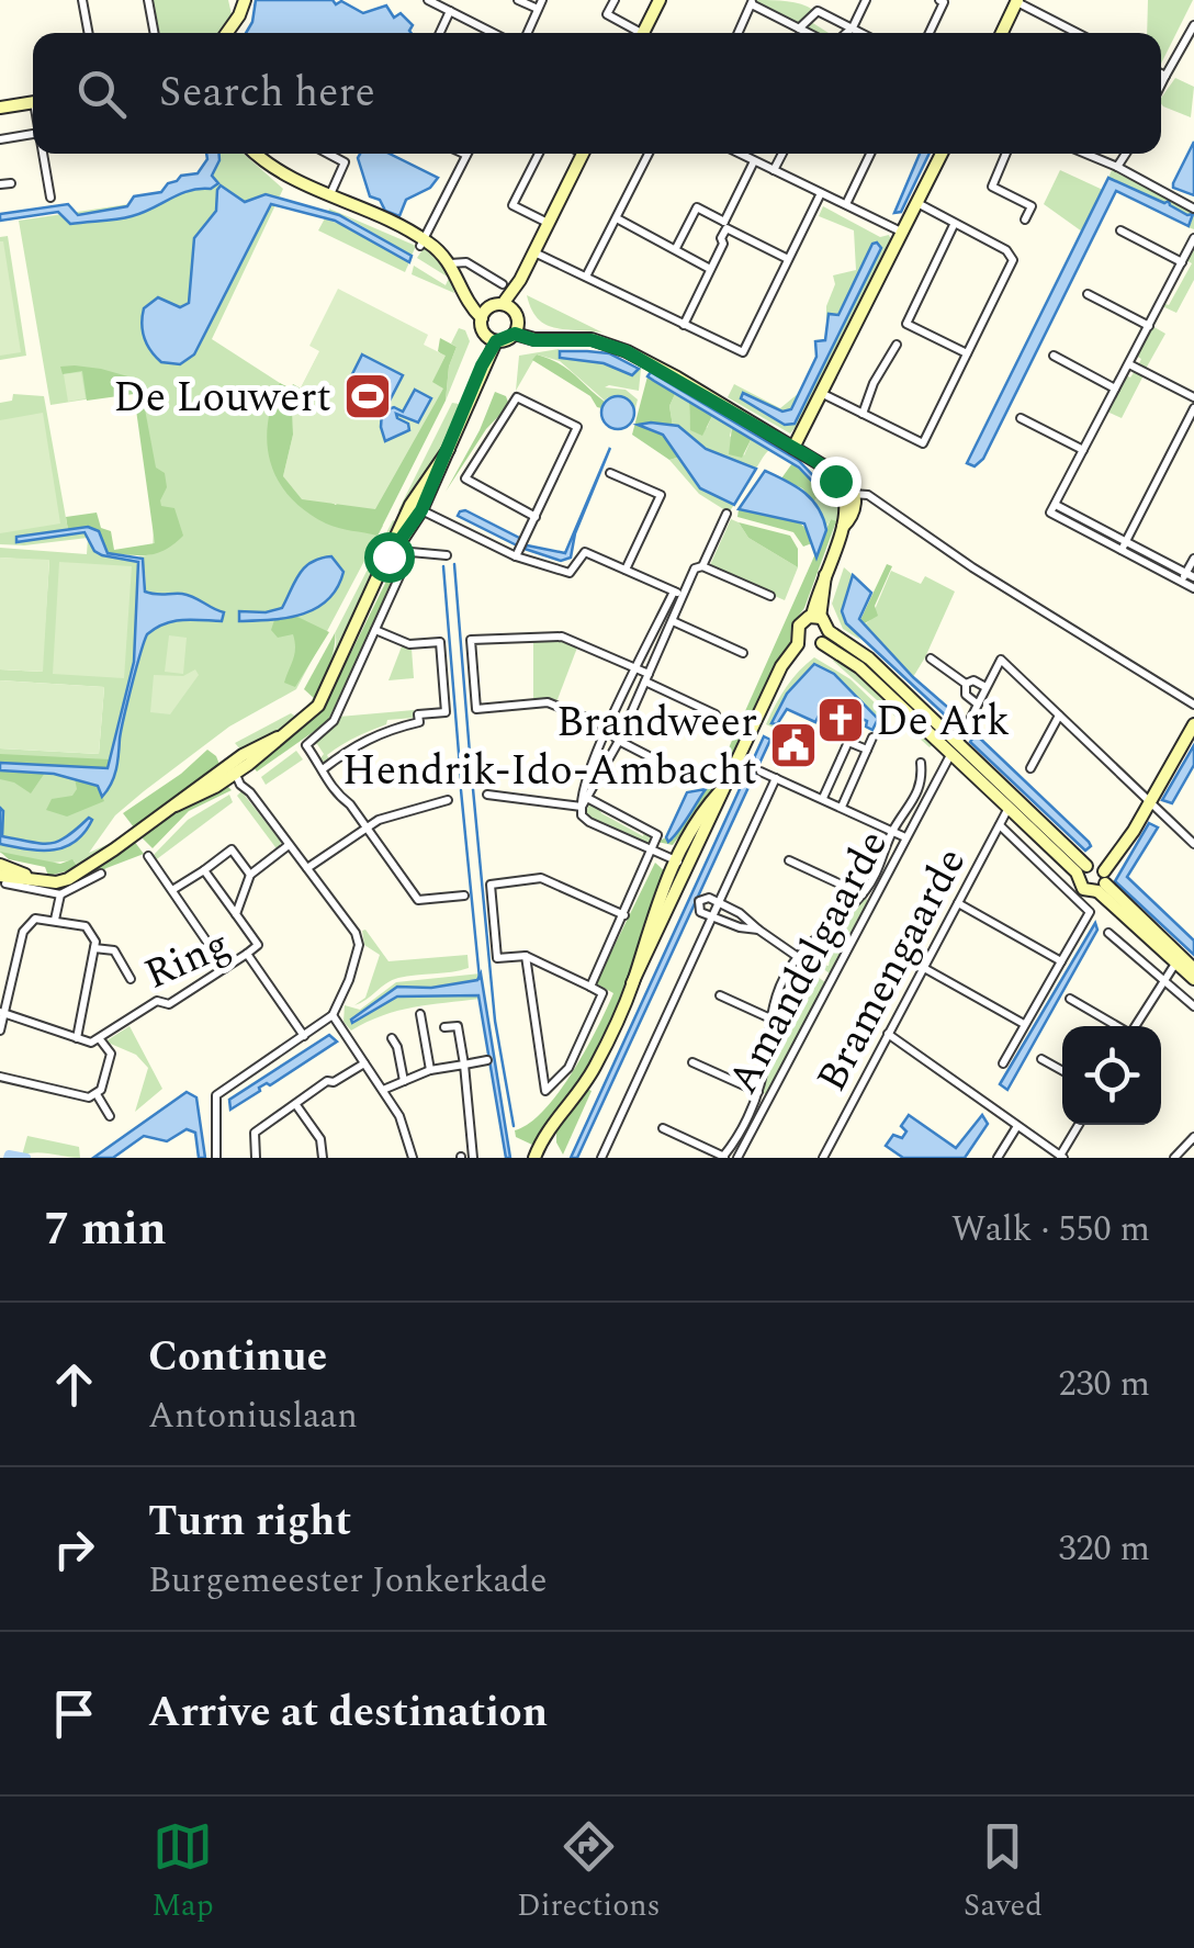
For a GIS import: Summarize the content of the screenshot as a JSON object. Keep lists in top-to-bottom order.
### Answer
{
  "streets": {
    "street": ["Ring", "Amandelgaarde", "Bramengaarde"]
  },
  "places": {
    "sports": ["De Louwert"],
    "church": ["De Ark"],
    "public building": ["Brandweer Hendrik-Ido-Ambacht"]
  },
  "page": {
    "search": "Search here",
    "heading": ["7 min", "Walk · 550 m"],
    "list": [
      ["Continue", "Antoniuslaan", "230 m"],
      ["Turn right", "Burgemeester Jonkerkade", "320 m"],
      "Arrive at destination"
    ],
    "nav": ["Map", "Directions", "Saved"]
  }
}
